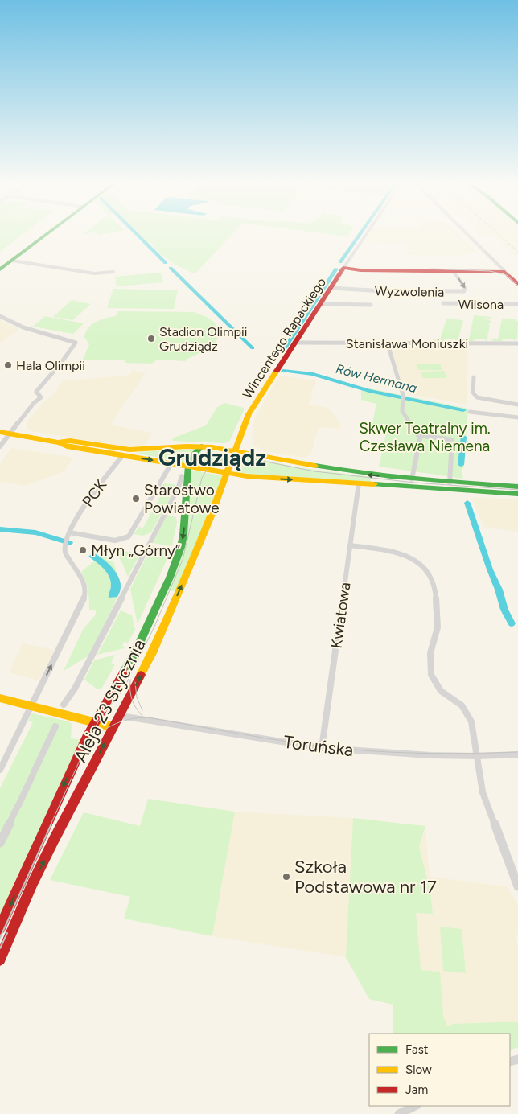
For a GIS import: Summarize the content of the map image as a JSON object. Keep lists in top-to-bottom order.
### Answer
{
  "streets": {
    "street": [
      "Wyzwolenia",
      "Wilsona",
      "Wincentego Rapackiego",
      "Stanisława Moniuszki",
      "PCK",
      "Kwiatowa",
      "Aleja 23 Stycznia",
      "Toruńska"
    ]
  },
  "crossings": [
    ["Wyzwolenia", "Wincentego Rapackiego"],
    ["Wincentego Rapackiego", "Stanisława Moniuszki"],
    ["Wincentego Rapackiego", "Aleja 23 Stycznia"],
    ["Kwiatowa", "Toruńska"],
    ["Aleja 23 Stycznia", "Toruńska"]
  ],
  "districts": ["Grudziądz"],
  "water": ["Rów Hermana"],
  "parks": ["Skwer Teatralny im. Czesława Niemena"],
  "places": [
    "Stadion Olimpii Grudziądz",
    "Hala Olimpii",
    "Starostwo Powiatowe",
    "Młyn „Górny”",
    "Szkoła Podstawowa nr 17"
  ],
  "legend": ["Fast", "Slow", "Jam"]
}
